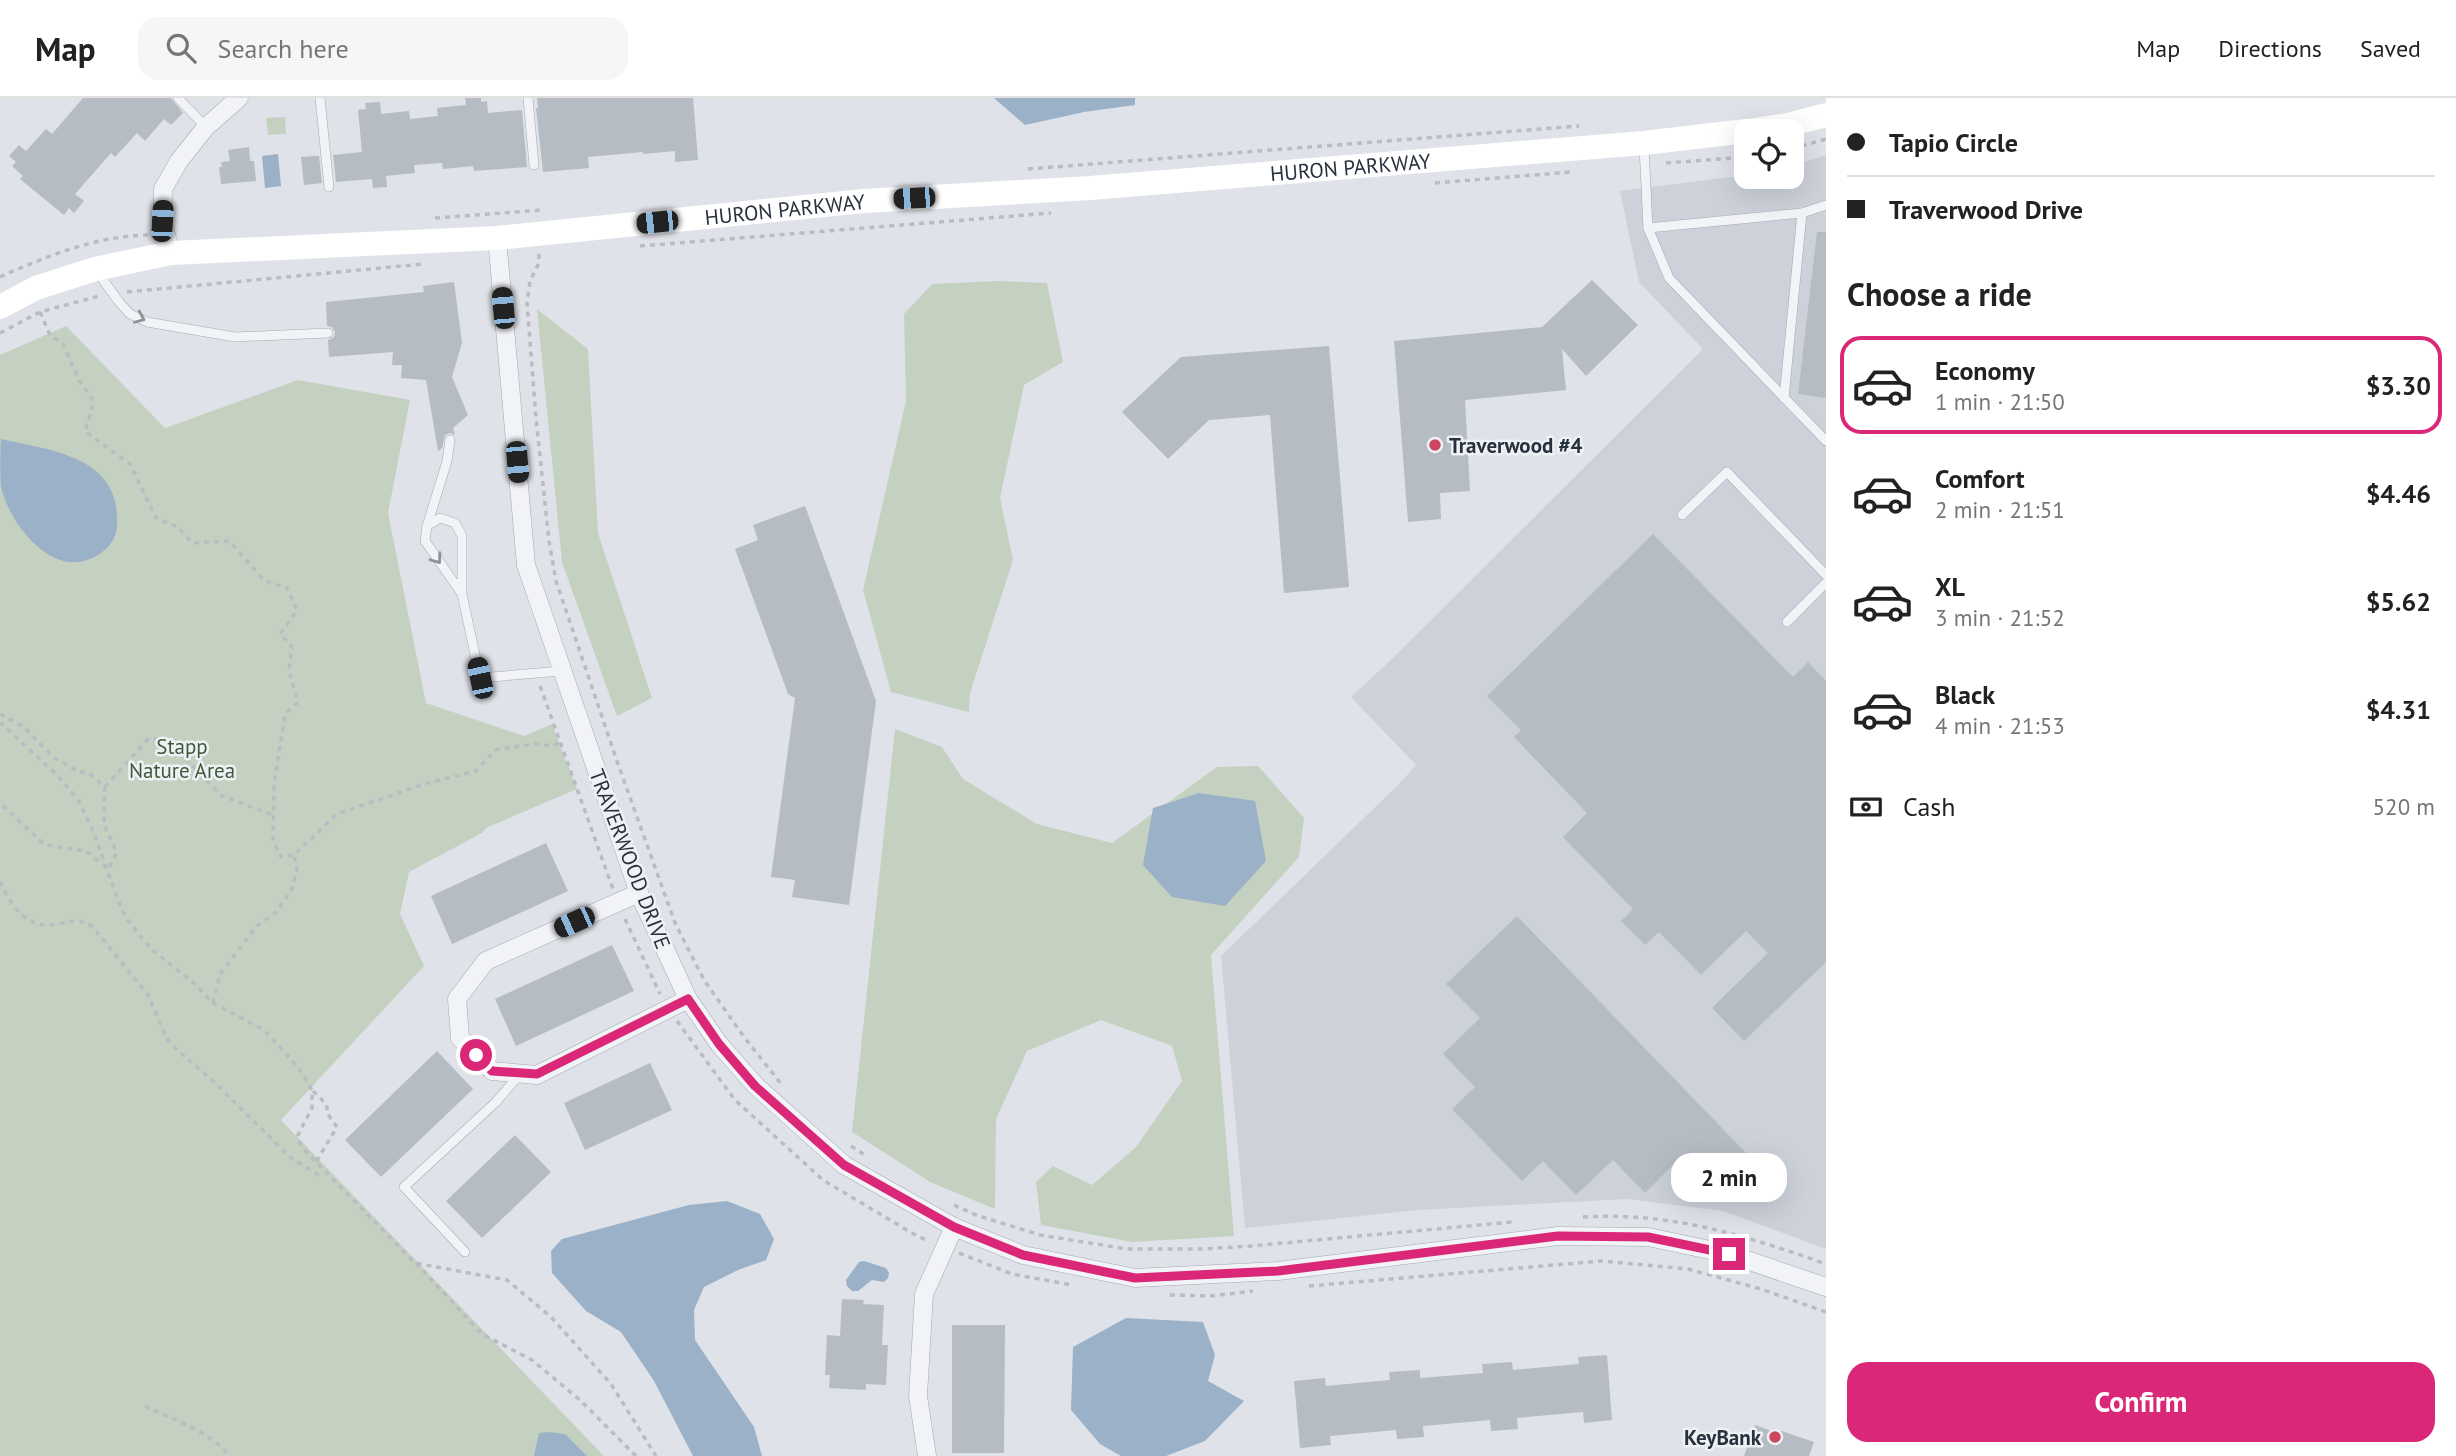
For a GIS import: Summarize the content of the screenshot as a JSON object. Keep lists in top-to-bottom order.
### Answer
{
  "streets": {
    "street": ["HURON PARKWAY", "TRAVERWOOD DRIVE"]
  },
  "crossings": [
    ["HURON PARKWAY", "TRAVERWOOD DRIVE"]
  ],
  "parks": ["Stapp Nature Area"],
  "places": ["Traverwood #4", "KeyBank"],
  "page": {
    "header": "Map",
    "search": "Search here",
    "nav": ["Map", "Directions", "Saved"],
    "banner": ["Tapio Circle", "Traverwood Drive"],
    "heading": "Choose a ride",
    "list": [
      {
        "name": "Economy",
        "note": "1 min · 21:50",
        "value": "$3.30"
      },
      {
        "name": "Comfort",
        "note": "2 min · 21:51",
        "value": "$4.46"
      },
      {
        "name": "XL",
        "note": "3 min · 21:52",
        "value": "$5.62"
      },
      {
        "name": "Black",
        "note": "4 min · 21:53",
        "value": "$4.31"
      }
    ],
    "pay": ["Cash", "520 m"],
    "bubble": "2 min",
    "buttons": "Confirm"
  }
}
